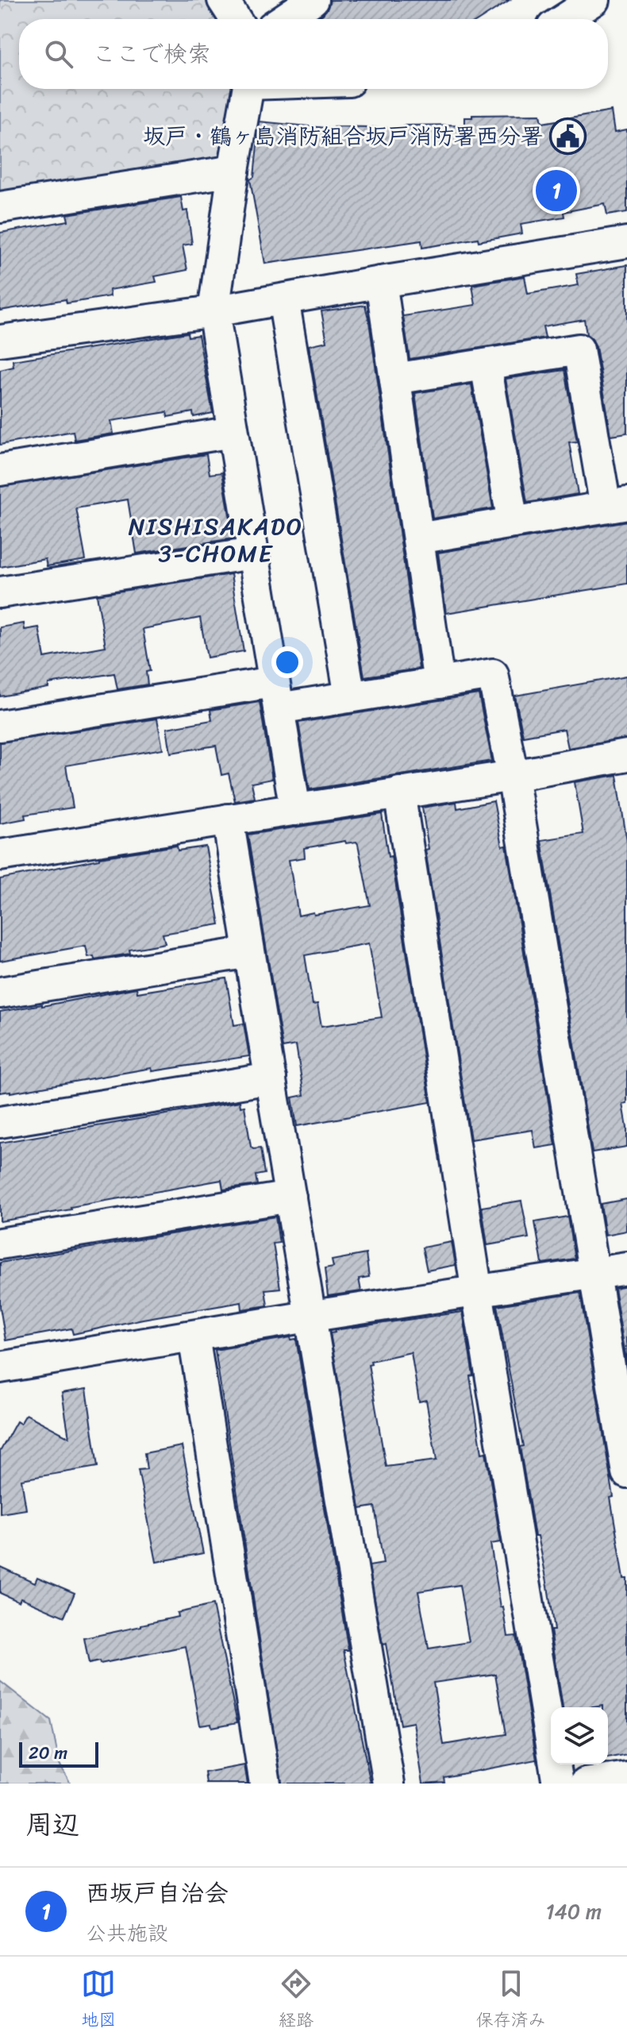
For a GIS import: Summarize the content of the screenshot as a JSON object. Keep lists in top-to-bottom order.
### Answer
{
  "districts": ["NISHISAKADO 3-CHOME"],
  "places": {
    "public building": ["坂戸・鶴ヶ島消防組合坂戸消防署西分署"]
  },
  "scale_bar": "20 m",
  "page": {
    "search": "ここで検索",
    "pins": "1",
    "scale": "20 m",
    "heading": "周辺",
    "list": [
      {
        "mark": "1",
        "name": "西坂戸自治会",
        "note": "公共施設",
        "value": "140 m"
      }
    ],
    "nav": ["地図", "経路", "保存済み"]
  }
}
